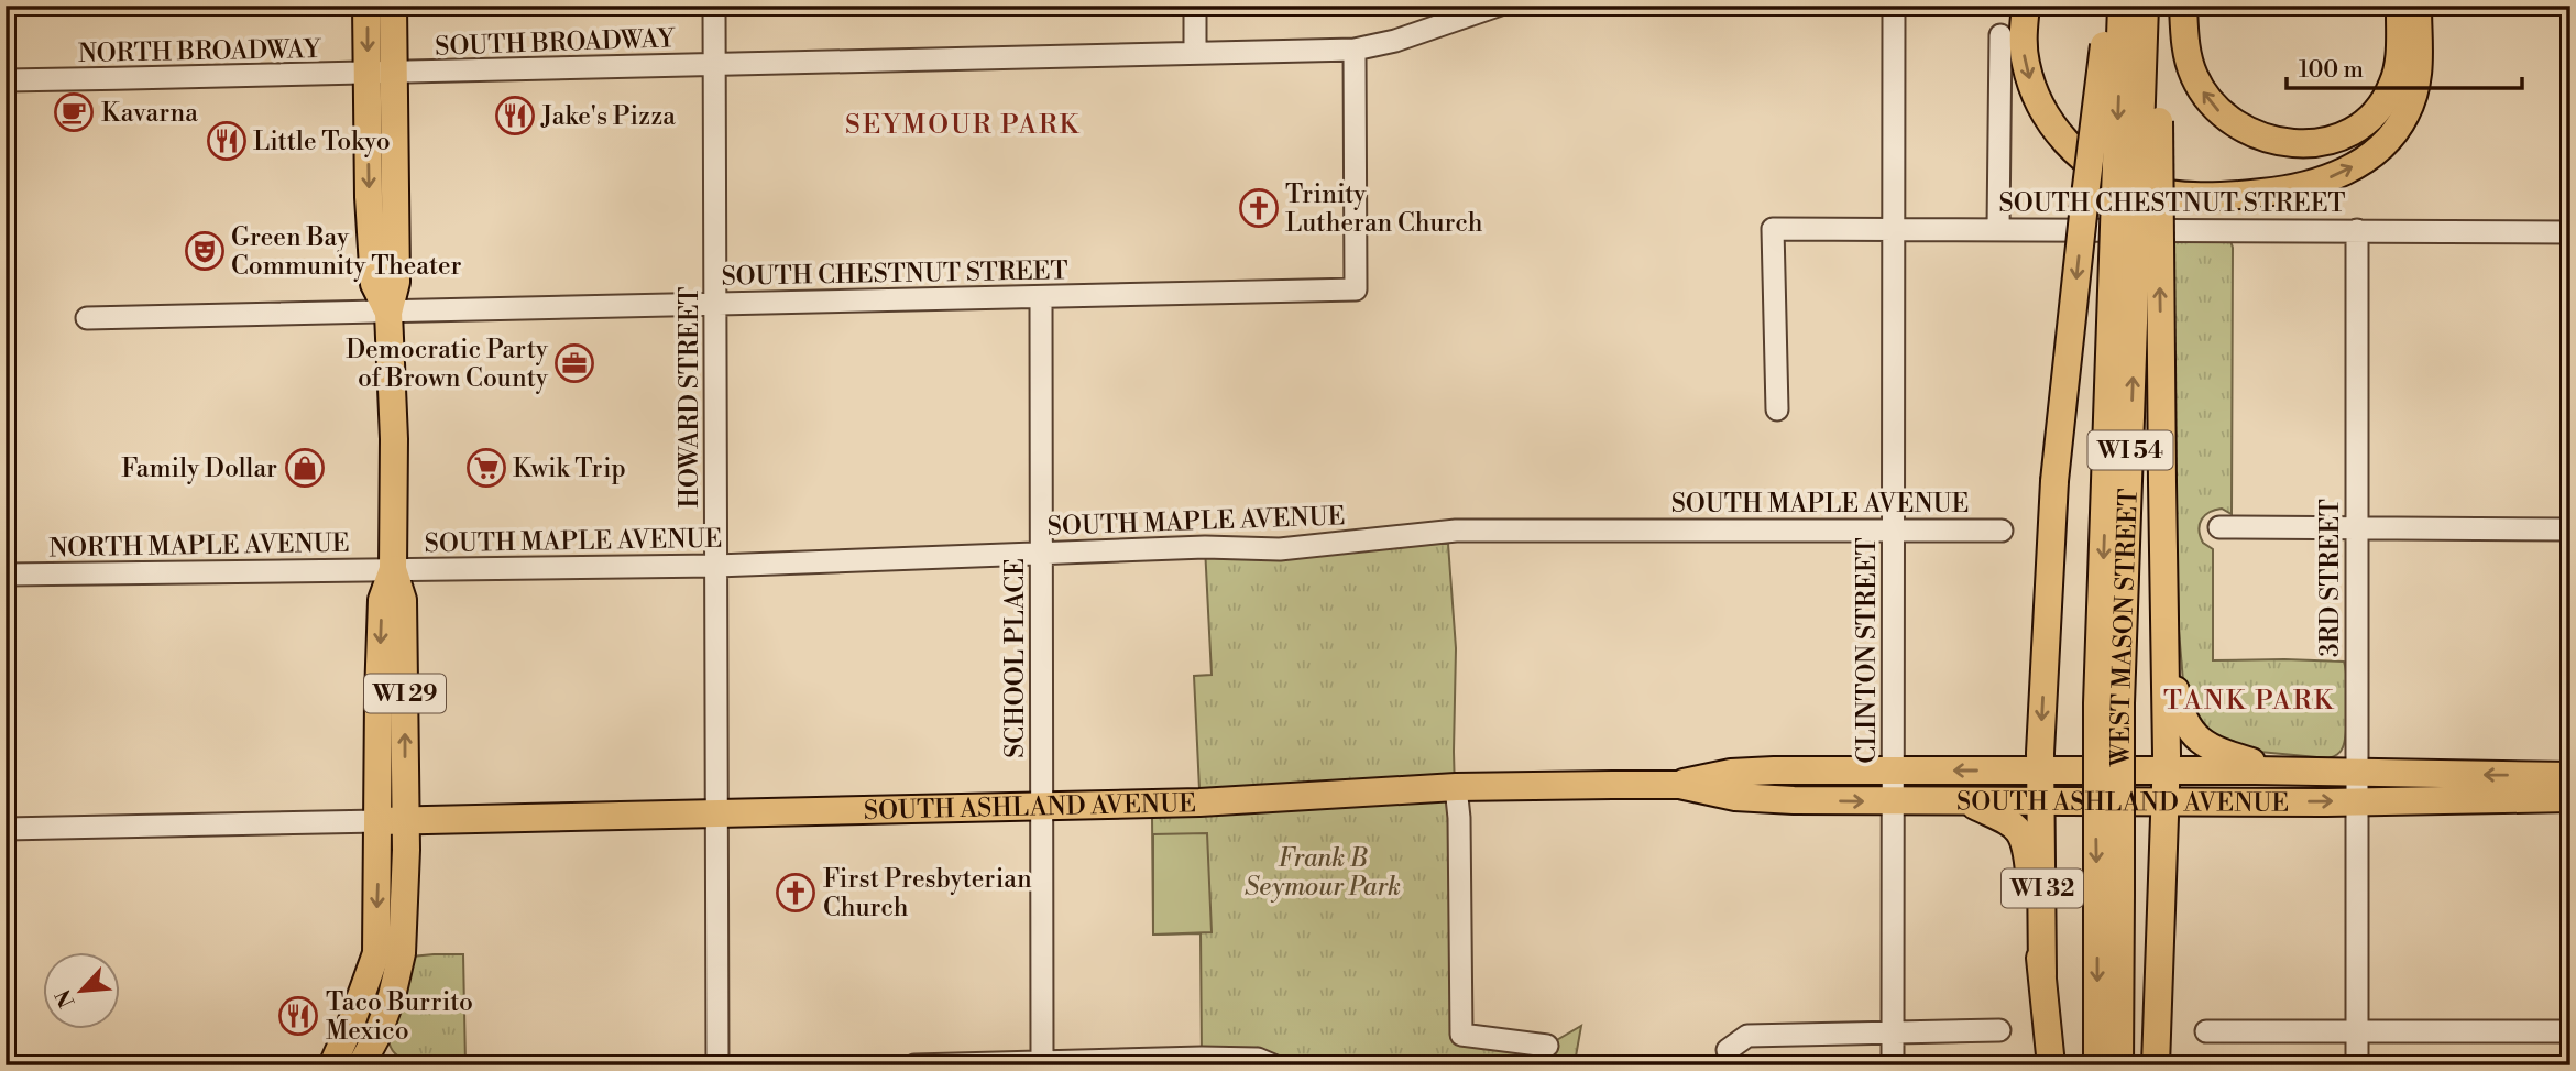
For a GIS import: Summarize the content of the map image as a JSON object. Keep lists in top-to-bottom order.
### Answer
{
  "streets": {
    "main road": [
      "WI 54",
      "WEST MASON STREET",
      "WI 29",
      "SOUTH ASHLAND AVENUE",
      "WI 32"
    ],
    "street": [
      "SOUTH BROADWAY",
      "NORTH BROADWAY",
      "SOUTH CHESTNUT STREET",
      "HOWARD STREET",
      "SOUTH MAPLE AVENUE",
      "NORTH MAPLE AVENUE",
      "3RD STREET",
      "CLINTON STREET",
      "SCHOOL PLACE"
    ]
  },
  "crossings": [
    ["SOUTH BROADWAY", "NORTH BROADWAY"],
    ["SOUTH BROADWAY", "SOUTH CHESTNUT STREET"],
    ["SOUTH BROADWAY", "HOWARD STREET"],
    ["SOUTH BROADWAY", "WI 29"],
    ["NORTH BROADWAY", "WI 29"],
    ["SOUTH CHESTNUT STREET", "HOWARD STREET"],
    ["SOUTH CHESTNUT STREET", "3RD STREET"],
    ["SOUTH CHESTNUT STREET", "CLINTON STREET"],
    ["SOUTH CHESTNUT STREET", "SCHOOL PLACE"],
    ["SOUTH CHESTNUT STREET", "WI 29"],
    ["HOWARD STREET", "SOUTH MAPLE AVENUE"],
    ["HOWARD STREET", "SOUTH ASHLAND AVENUE"],
    ["SOUTH MAPLE AVENUE", "NORTH MAPLE AVENUE"],
    ["SOUTH MAPLE AVENUE", "CLINTON STREET"],
    ["SOUTH MAPLE AVENUE", "SCHOOL PLACE"],
    ["SOUTH MAPLE AVENUE", "WI 29"],
    ["NORTH MAPLE AVENUE", "WI 29"],
    ["3RD STREET", "SOUTH ASHLAND AVENUE"],
    ["CLINTON STREET", "SOUTH ASHLAND AVENUE"],
    ["SCHOOL PLACE", "SOUTH ASHLAND AVENUE"],
    ["WI 29", "SOUTH ASHLAND AVENUE"],
    ["SOUTH ASHLAND AVENUE", "WI 32"]
  ],
  "districts": ["SEYMOUR PARK", "TANK PARK"],
  "parks": ["Frank B Seymour Park"],
  "places": {
    "cafe": ["Kavarna"],
    "restaurant": ["Jake's Pizza", "Little Tokyo", "Taco Burrito Mexico"],
    "church": ["Trinity Lutheran Church", "First Presbyterian Church"],
    "theatre": ["Green Bay Community Theater"],
    "office": ["Democratic Party of Brown County"],
    "shop": ["Family Dollar"],
    "supermarket": ["Kwik Trip"]
  },
  "scale_bar": "100 m",
  "north": "bottom left"
}
